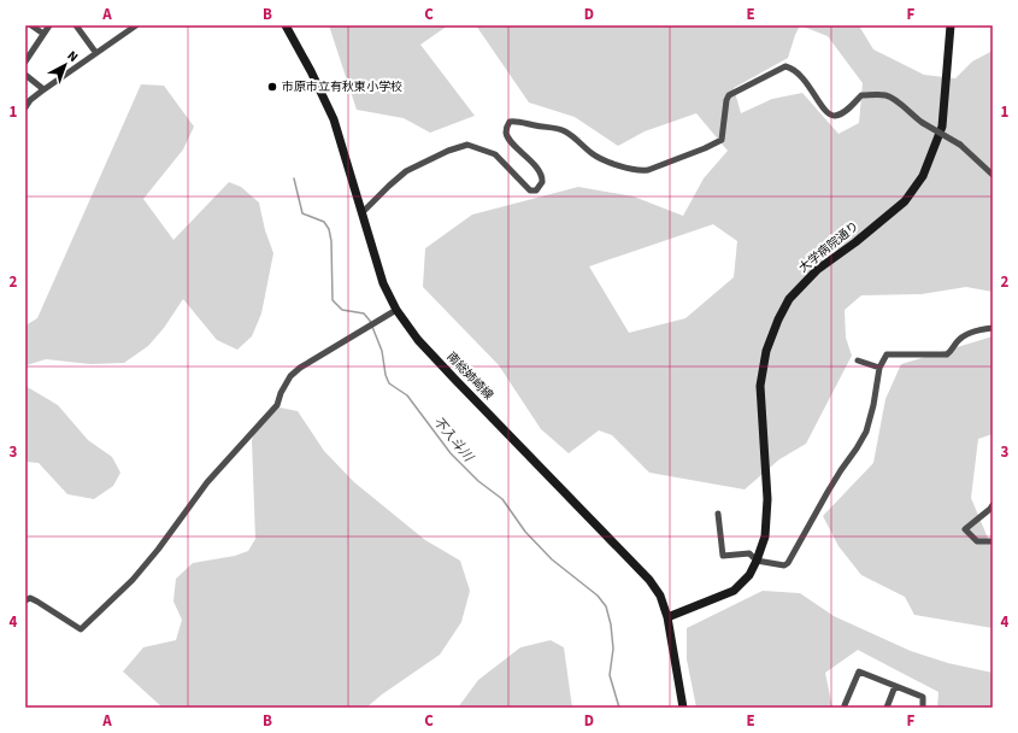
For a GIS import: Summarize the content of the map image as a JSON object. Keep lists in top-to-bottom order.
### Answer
{
  "streets": {
    "main road": ["大学病院通り", "南総姉崎線"]
  },
  "crossings": [
    ["大学病院通り", "南総姉崎線"]
  ],
  "water": ["不入斗川"],
  "places": ["市原市立有秋東小学校"],
  "north": "top right",
  "grid": {
    "columns": [
      "A",
      "B",
      "C",
      "D",
      "E",
      "F"
    ],
    "rows": [
      "1",
      "2",
      "3",
      "4"
    ]
  }
}
